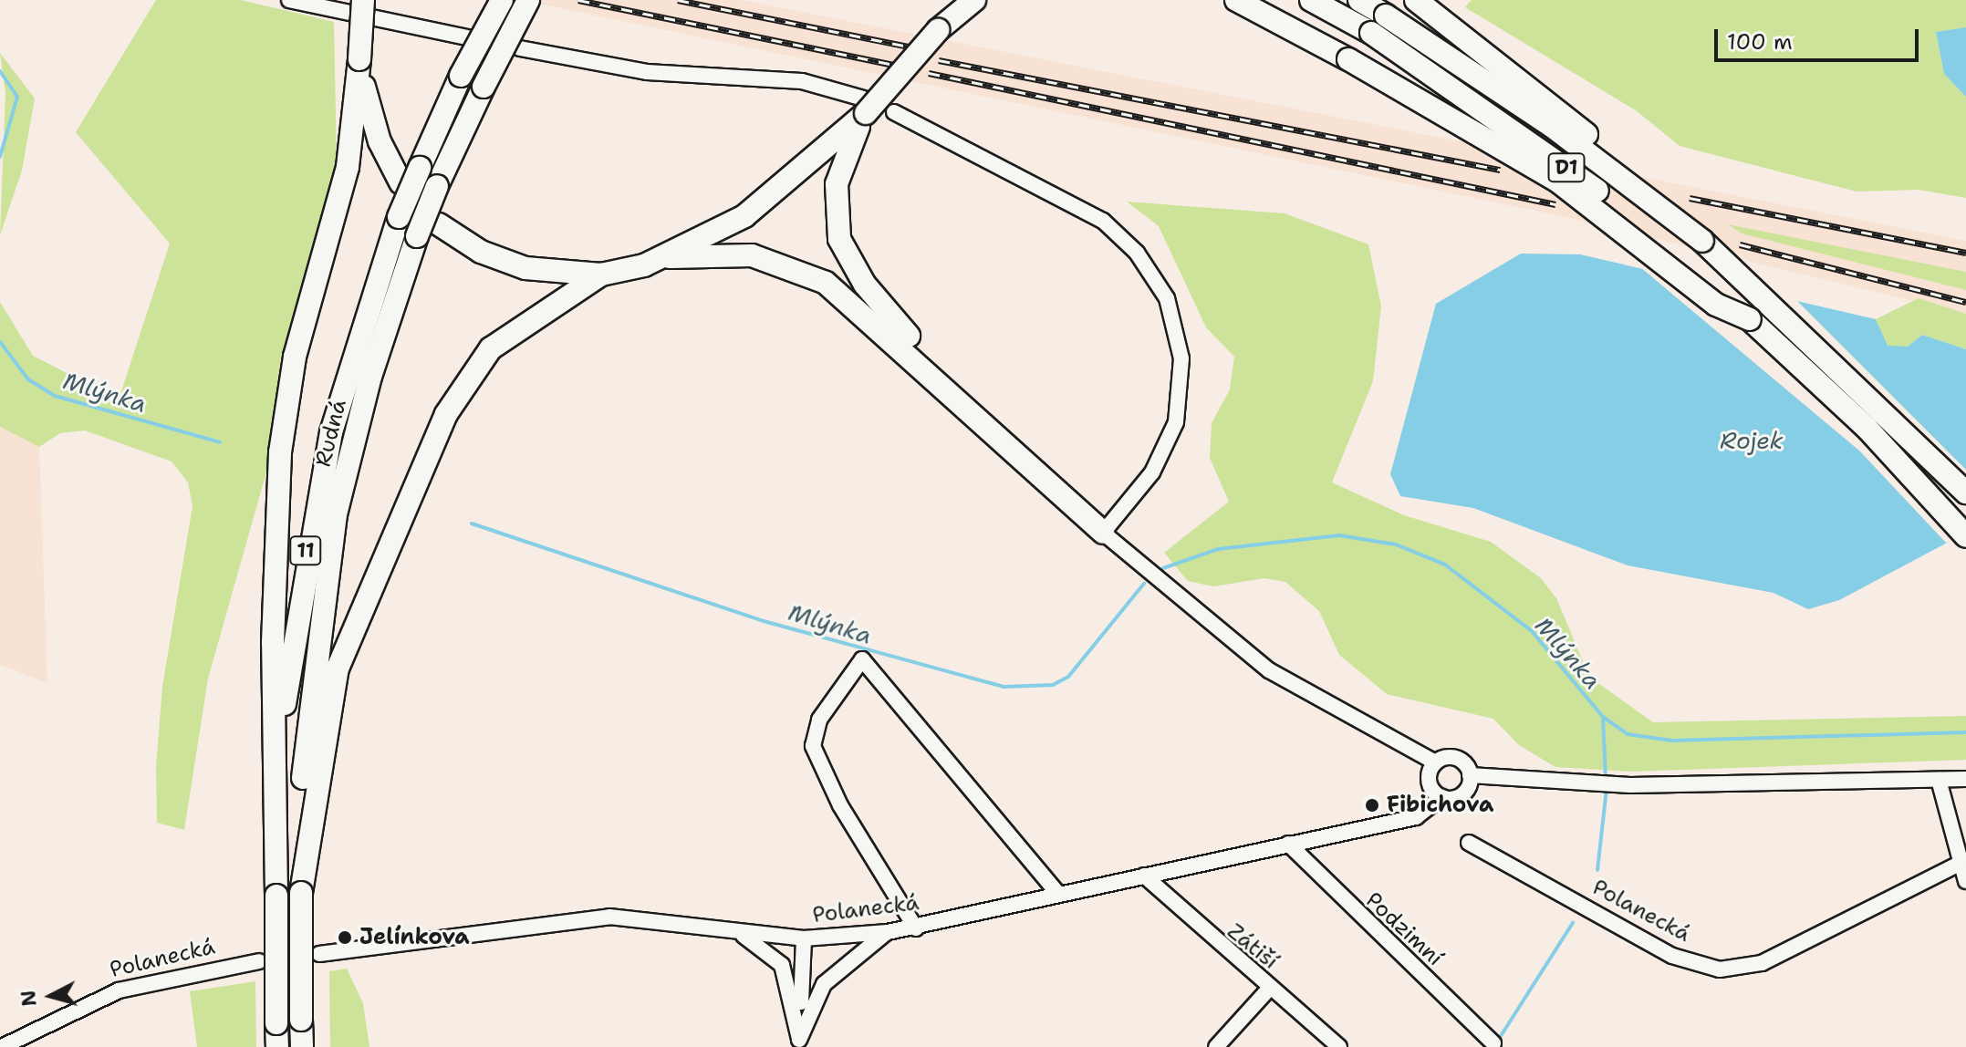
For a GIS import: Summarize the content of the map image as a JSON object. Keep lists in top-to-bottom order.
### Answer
{
  "streets": {
    "highway": ["D1", "Rudná", "11"],
    "street": ["Polanecká", "Podzimní", "Zátiší"]
  },
  "crossings": [
    ["Rudná", "11"],
    ["Polanecká", "Podzimní"],
    ["Polanecká", "Zátiší"]
  ],
  "water": ["Mlýnka", "Rojek"],
  "places": ["Fibichova", "Jelínkova"],
  "scale_bar": "100 m",
  "north": "left"
}
